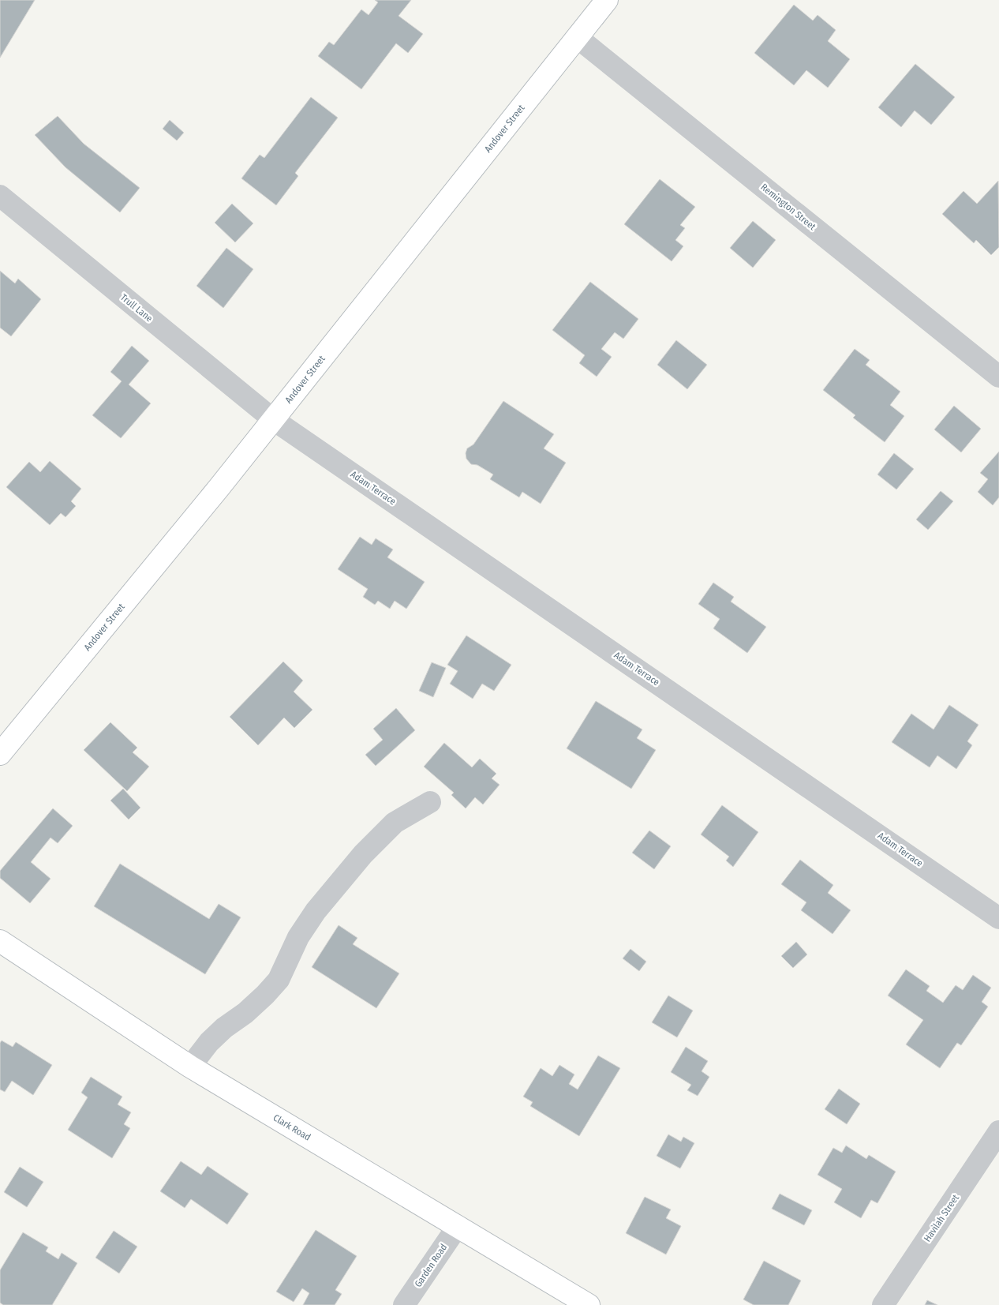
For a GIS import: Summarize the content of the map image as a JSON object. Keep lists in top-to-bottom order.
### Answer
{
  "streets": {
    "main road": ["Andover Street", "Clark Road"],
    "street": [
      "Remington Street",
      "Trull Lane",
      "Adam Terrace",
      "Havilah Street",
      "Garden Road"
    ]
  },
  "crossings": [
    ["Andover Street", "Remington Street"],
    ["Andover Street", "Trull Lane"],
    ["Andover Street", "Adam Terrace"],
    ["Trull Lane", "Adam Terrace"],
    ["Clark Road", "Garden Road"]
  ]
}
